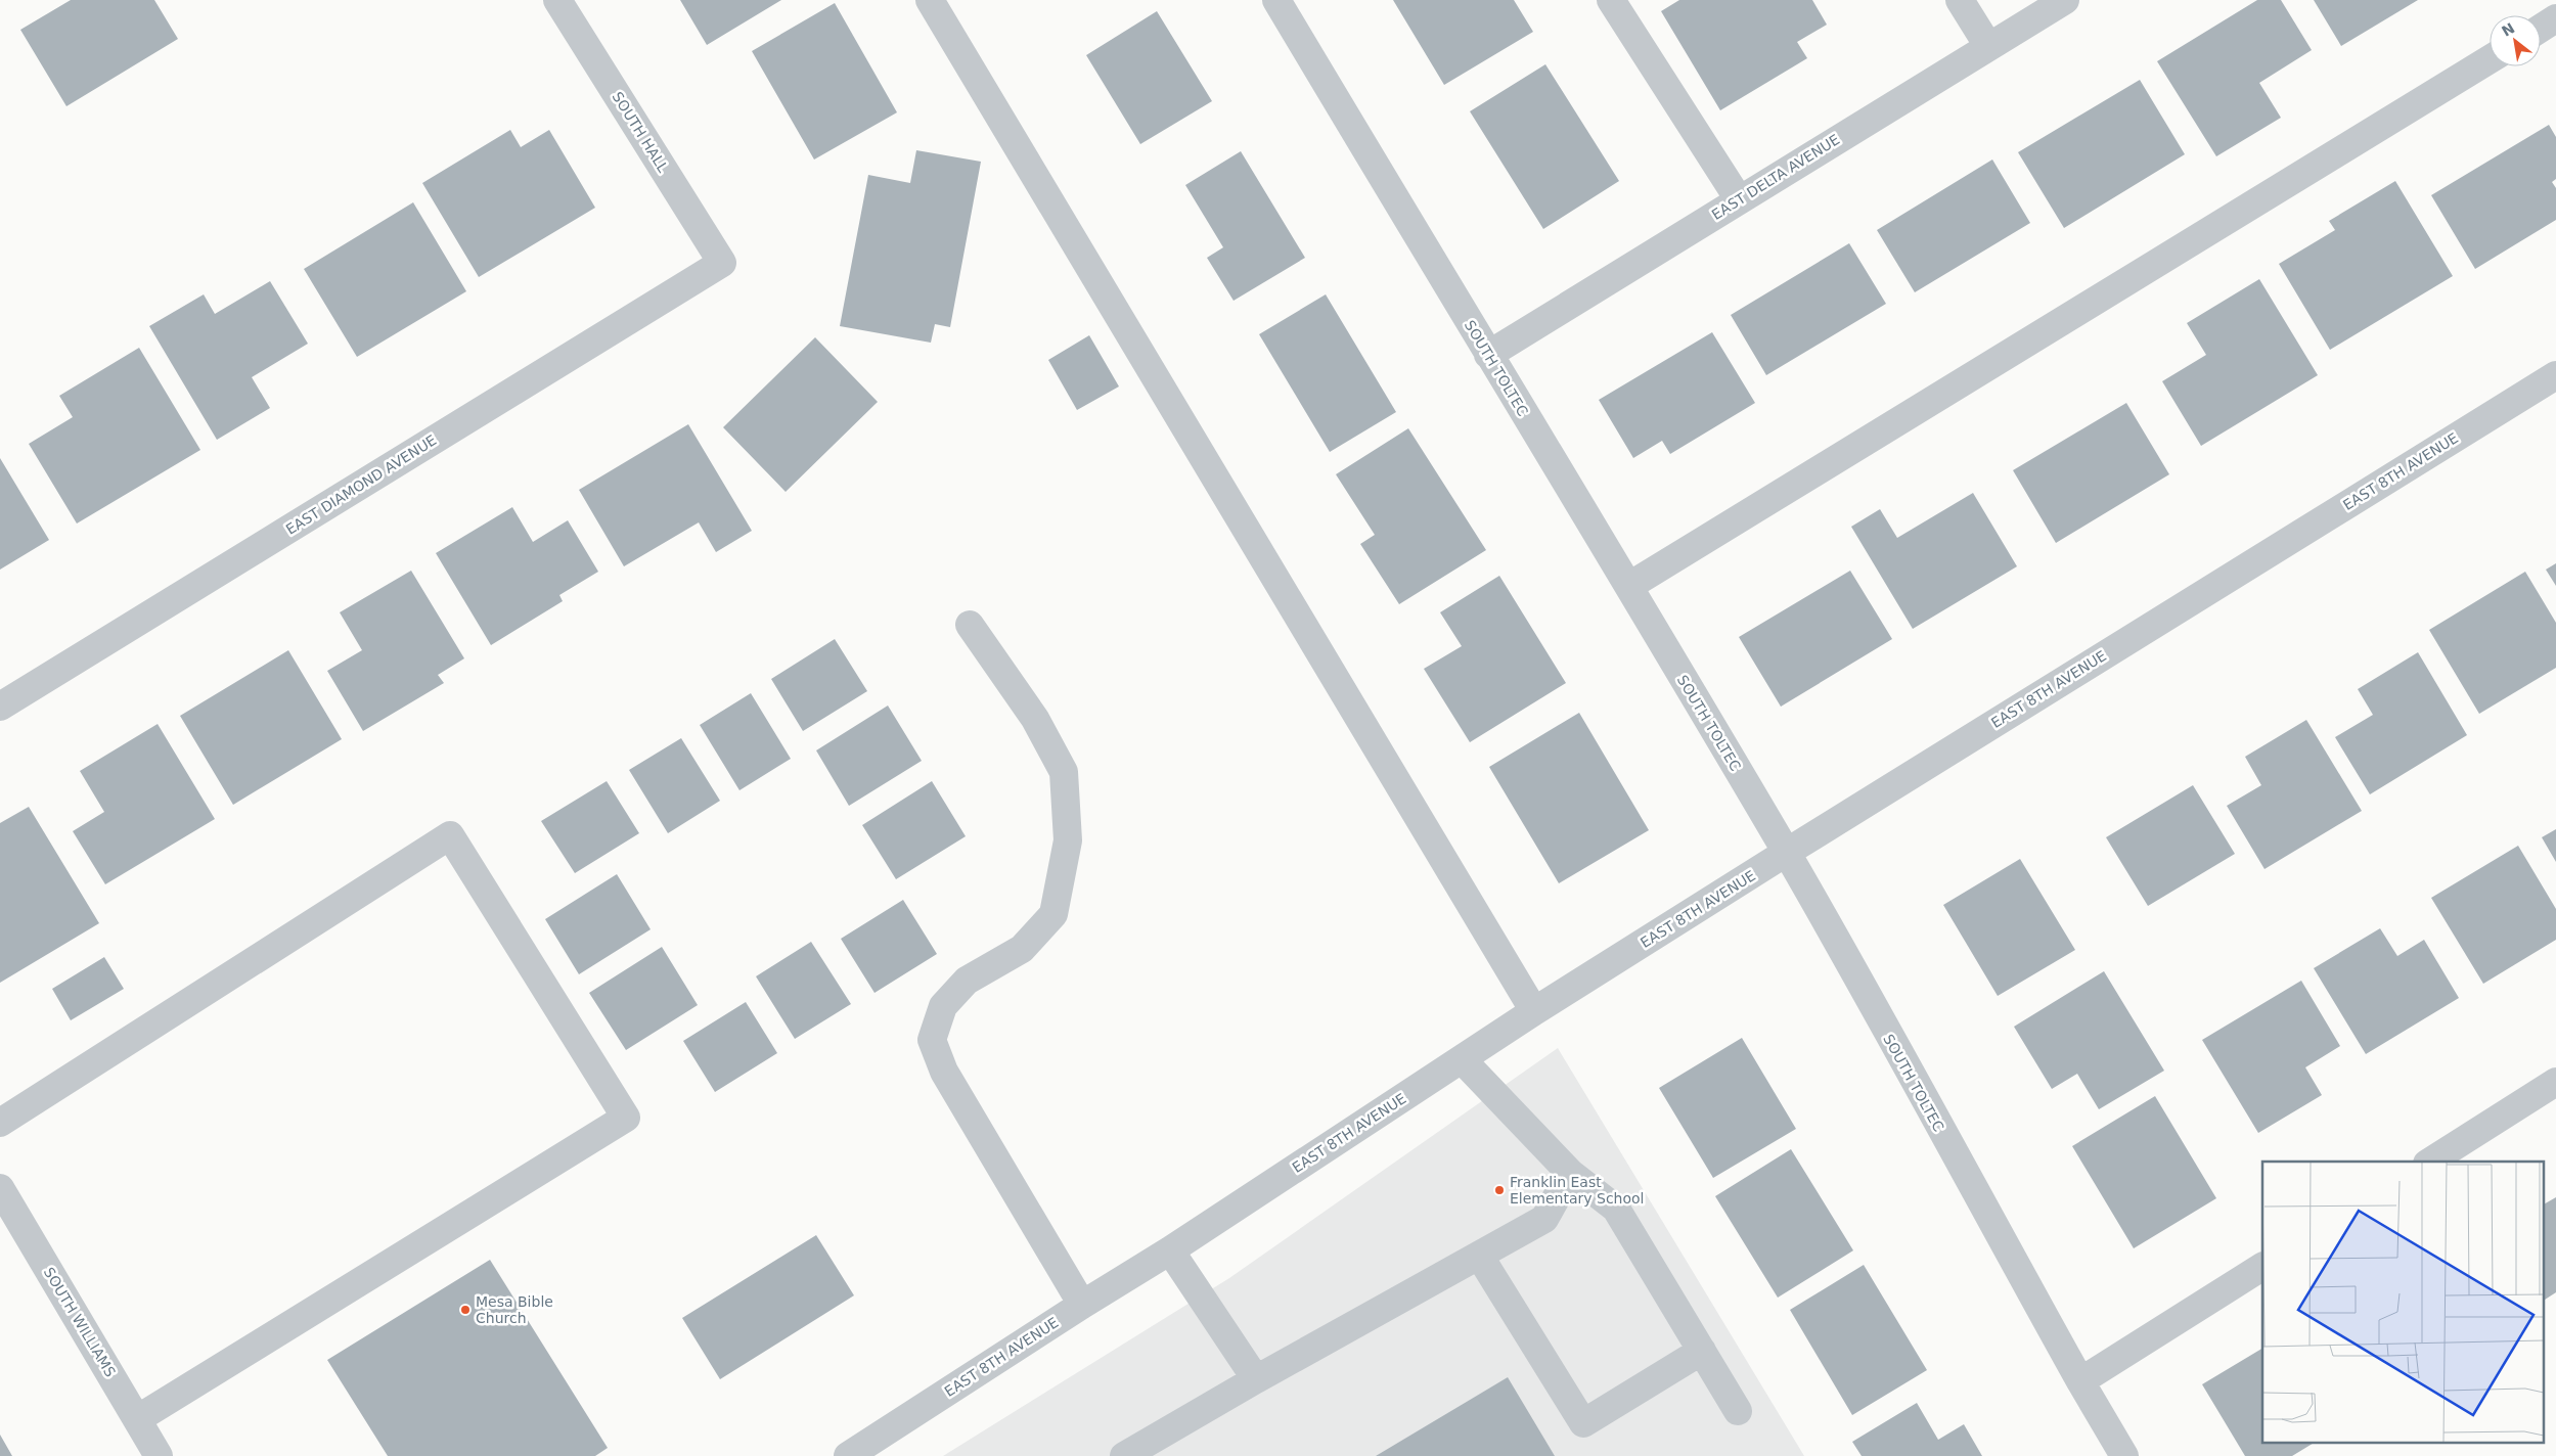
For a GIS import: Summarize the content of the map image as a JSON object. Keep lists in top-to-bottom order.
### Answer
{
  "streets": {
    "street": [
      "SOUTH HALL",
      "EAST DELTA AVENUE",
      "SOUTH TOLTEC",
      "EAST 8TH AVENUE",
      "EAST DIAMOND AVENUE",
      "SOUTH WILLIAMS"
    ]
  },
  "crossings": [
    ["SOUTH HALL", "EAST DIAMOND AVENUE"],
    ["EAST DELTA AVENUE", "SOUTH TOLTEC"],
    ["SOUTH TOLTEC", "EAST 8TH AVENUE"]
  ],
  "places": ["Franklin East Elementary School", "Mesa Bible Church"],
  "north": "top left"
}
